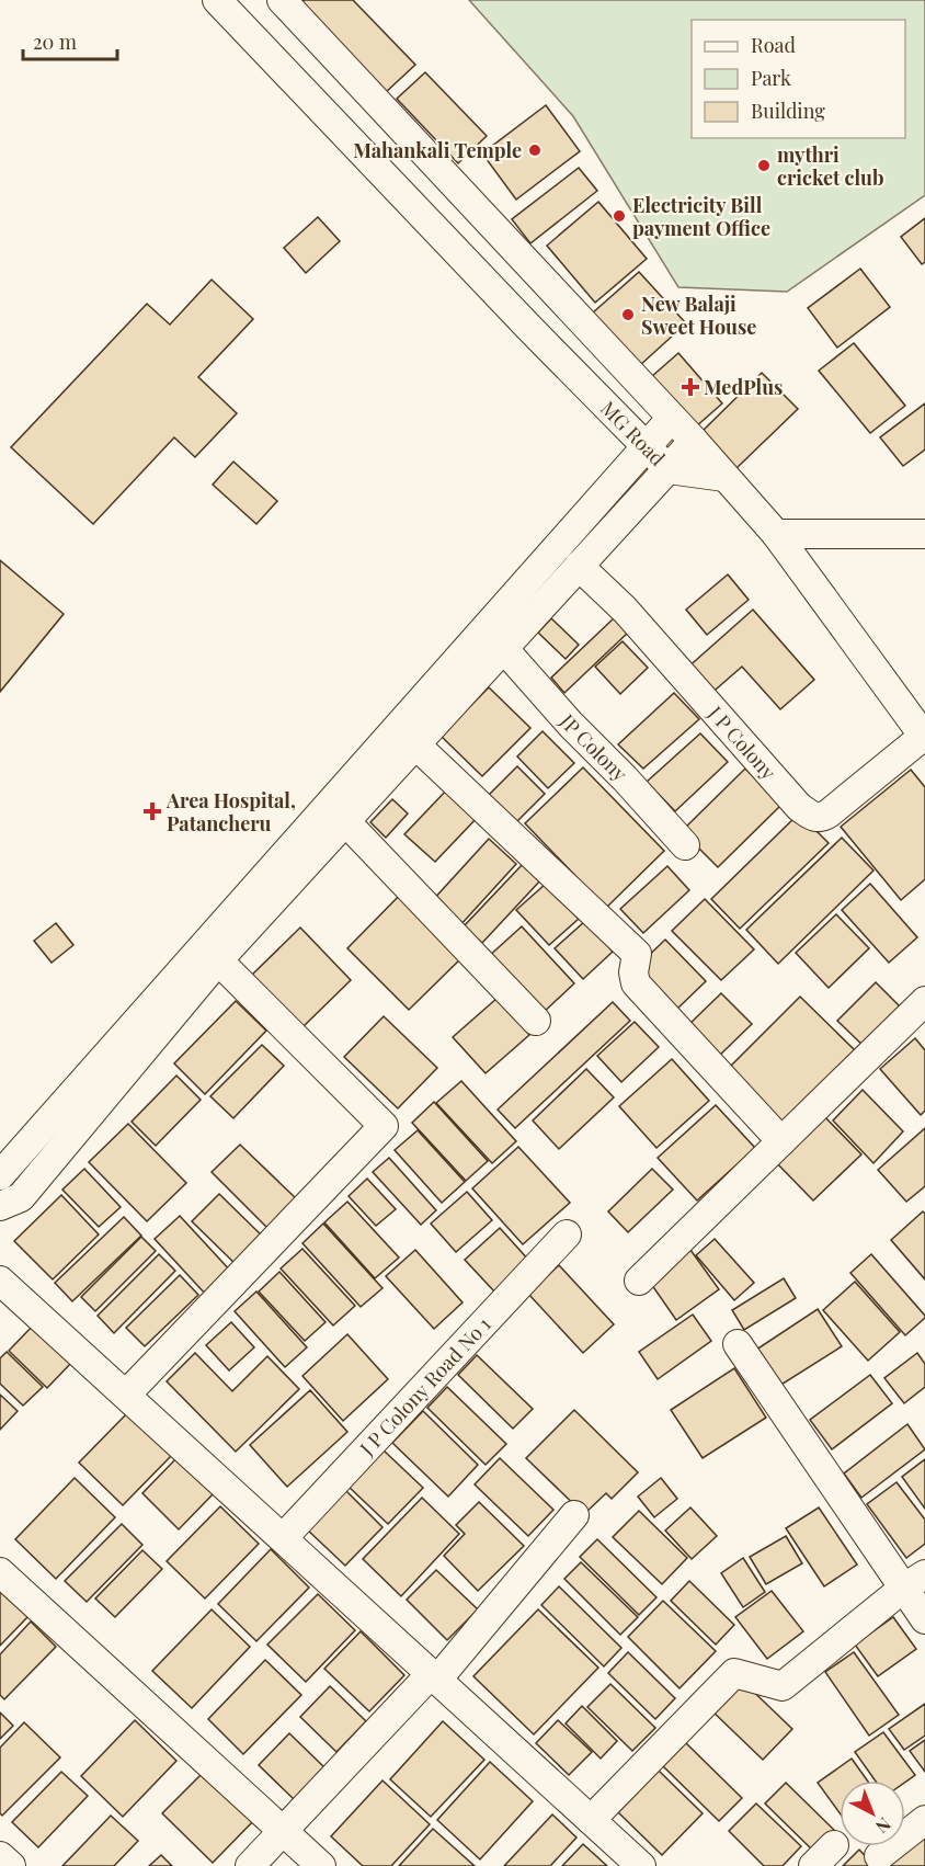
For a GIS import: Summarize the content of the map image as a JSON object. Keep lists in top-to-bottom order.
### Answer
{
  "streets": {
    "street": [
      "MG Road",
      "J P Colony",
      "JP Colony",
      "J P Colony Road No 1"
    ]
  },
  "places": {
    "other": [
      "Mahankali Temple",
      "mythri cricket club",
      "Electricity Bill payment Office",
      "New Balaji Sweet House"
    ],
    "health": ["MedPlus", "Area Hospital, Patancheru"]
  },
  "legend": ["Road", "Park", "Building"],
  "scale_bar": "20 m",
  "north": "bottom right"
}
